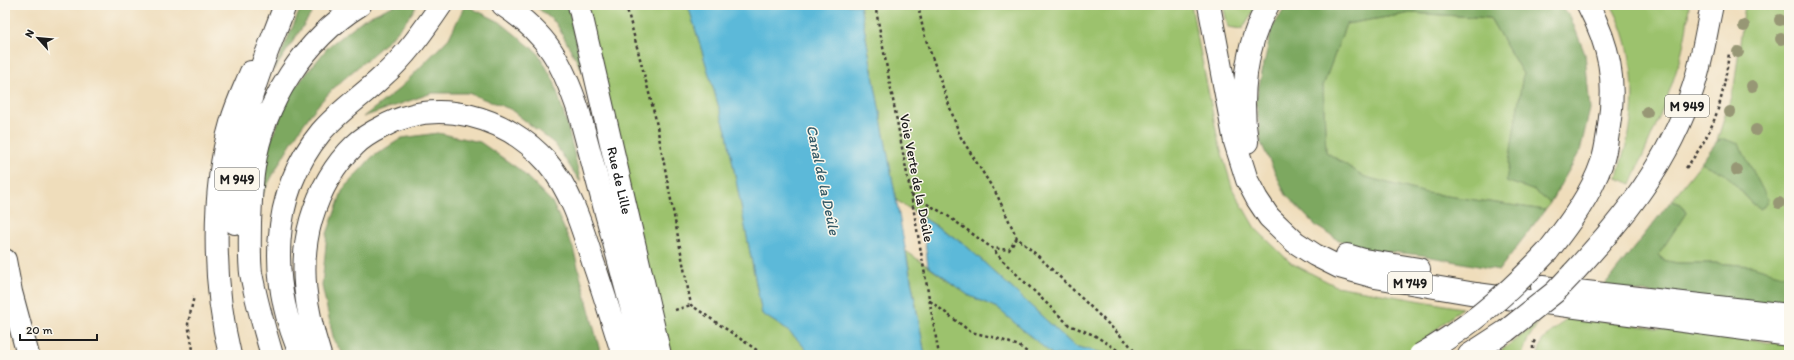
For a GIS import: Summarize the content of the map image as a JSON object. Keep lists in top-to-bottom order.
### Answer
{
  "streets": {
    "main road": ["M 949", "Rue de Lille", "M 749"],
    "path": ["Voie Verte de la Deûle"]
  },
  "water": ["Canal de la Deûle"],
  "scale_bar": "20 m",
  "north": "top left"
}
